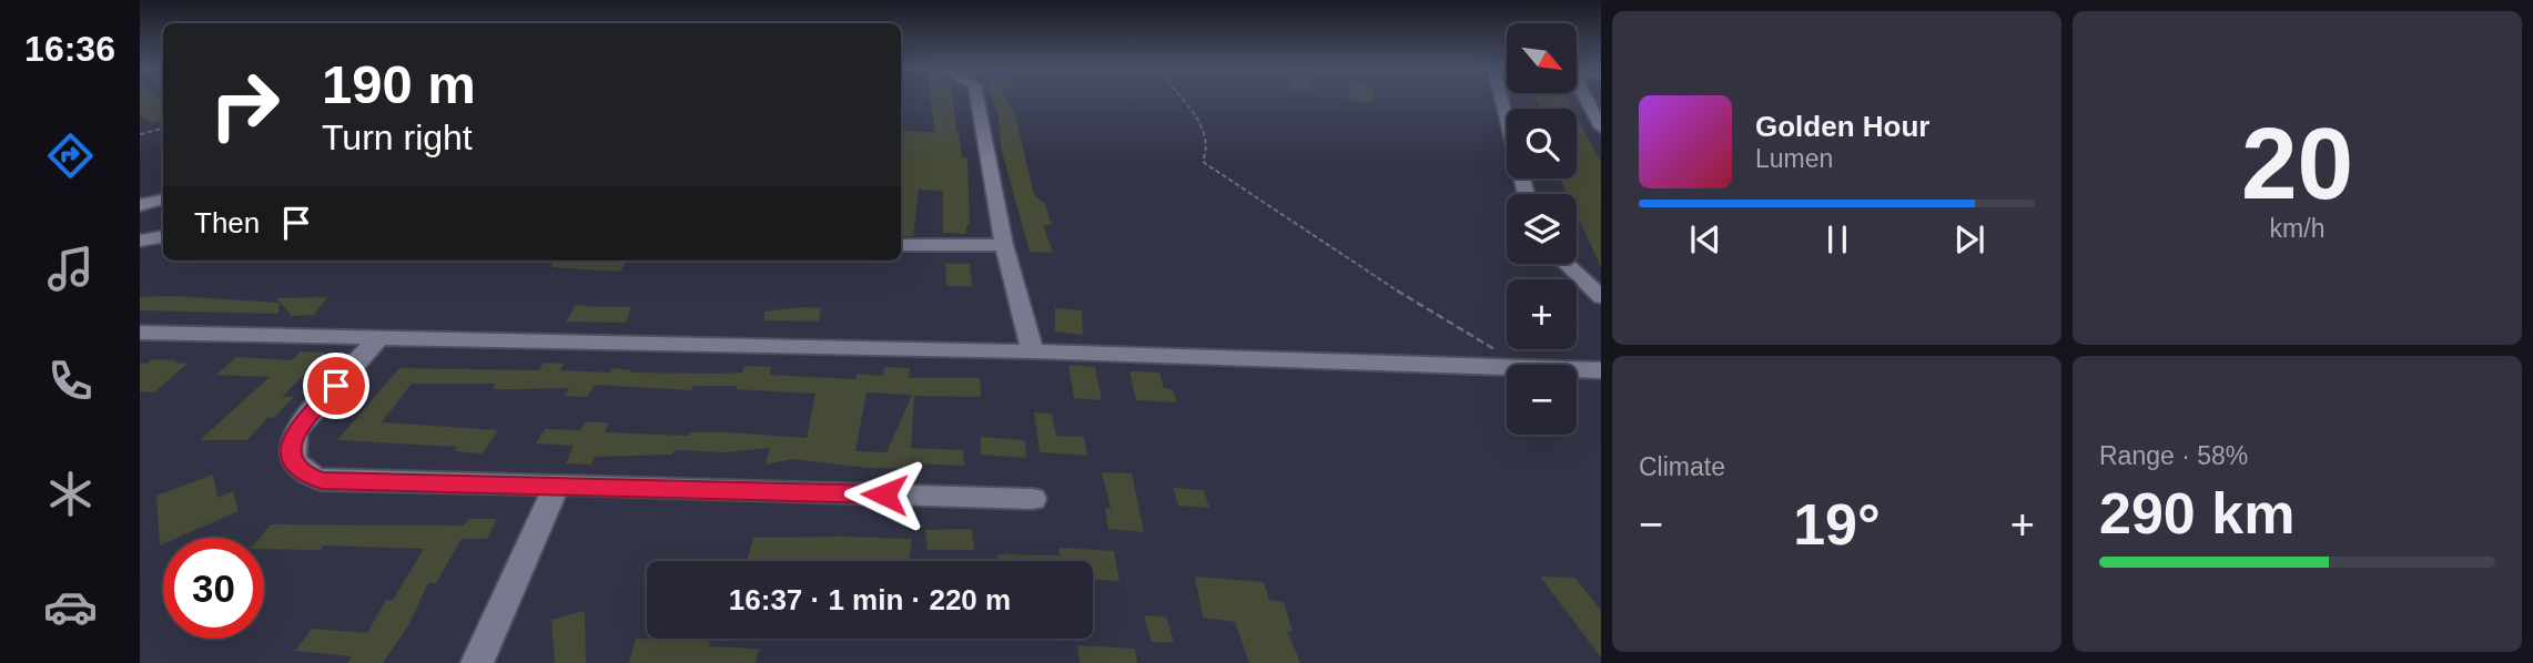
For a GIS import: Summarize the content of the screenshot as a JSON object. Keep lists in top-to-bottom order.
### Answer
{
  "north": "bottom right",
  "page": {
    "tabs": "16:36",
    "tile": [
      ["20", "km/h"],
      "Climate",
      ["Range · 58%", "290 km"]
    ],
    "map_buttons": ["+", "−"],
    "turn": ["190 m", "Turn right"],
    "song": ["Golden Hour", "Lumen"],
    "then": "Then",
    "heat": ["−", "19°", "+"],
    "limit": "30",
    "trip": "16:37 · 1 min · 220 m"
  }
}
